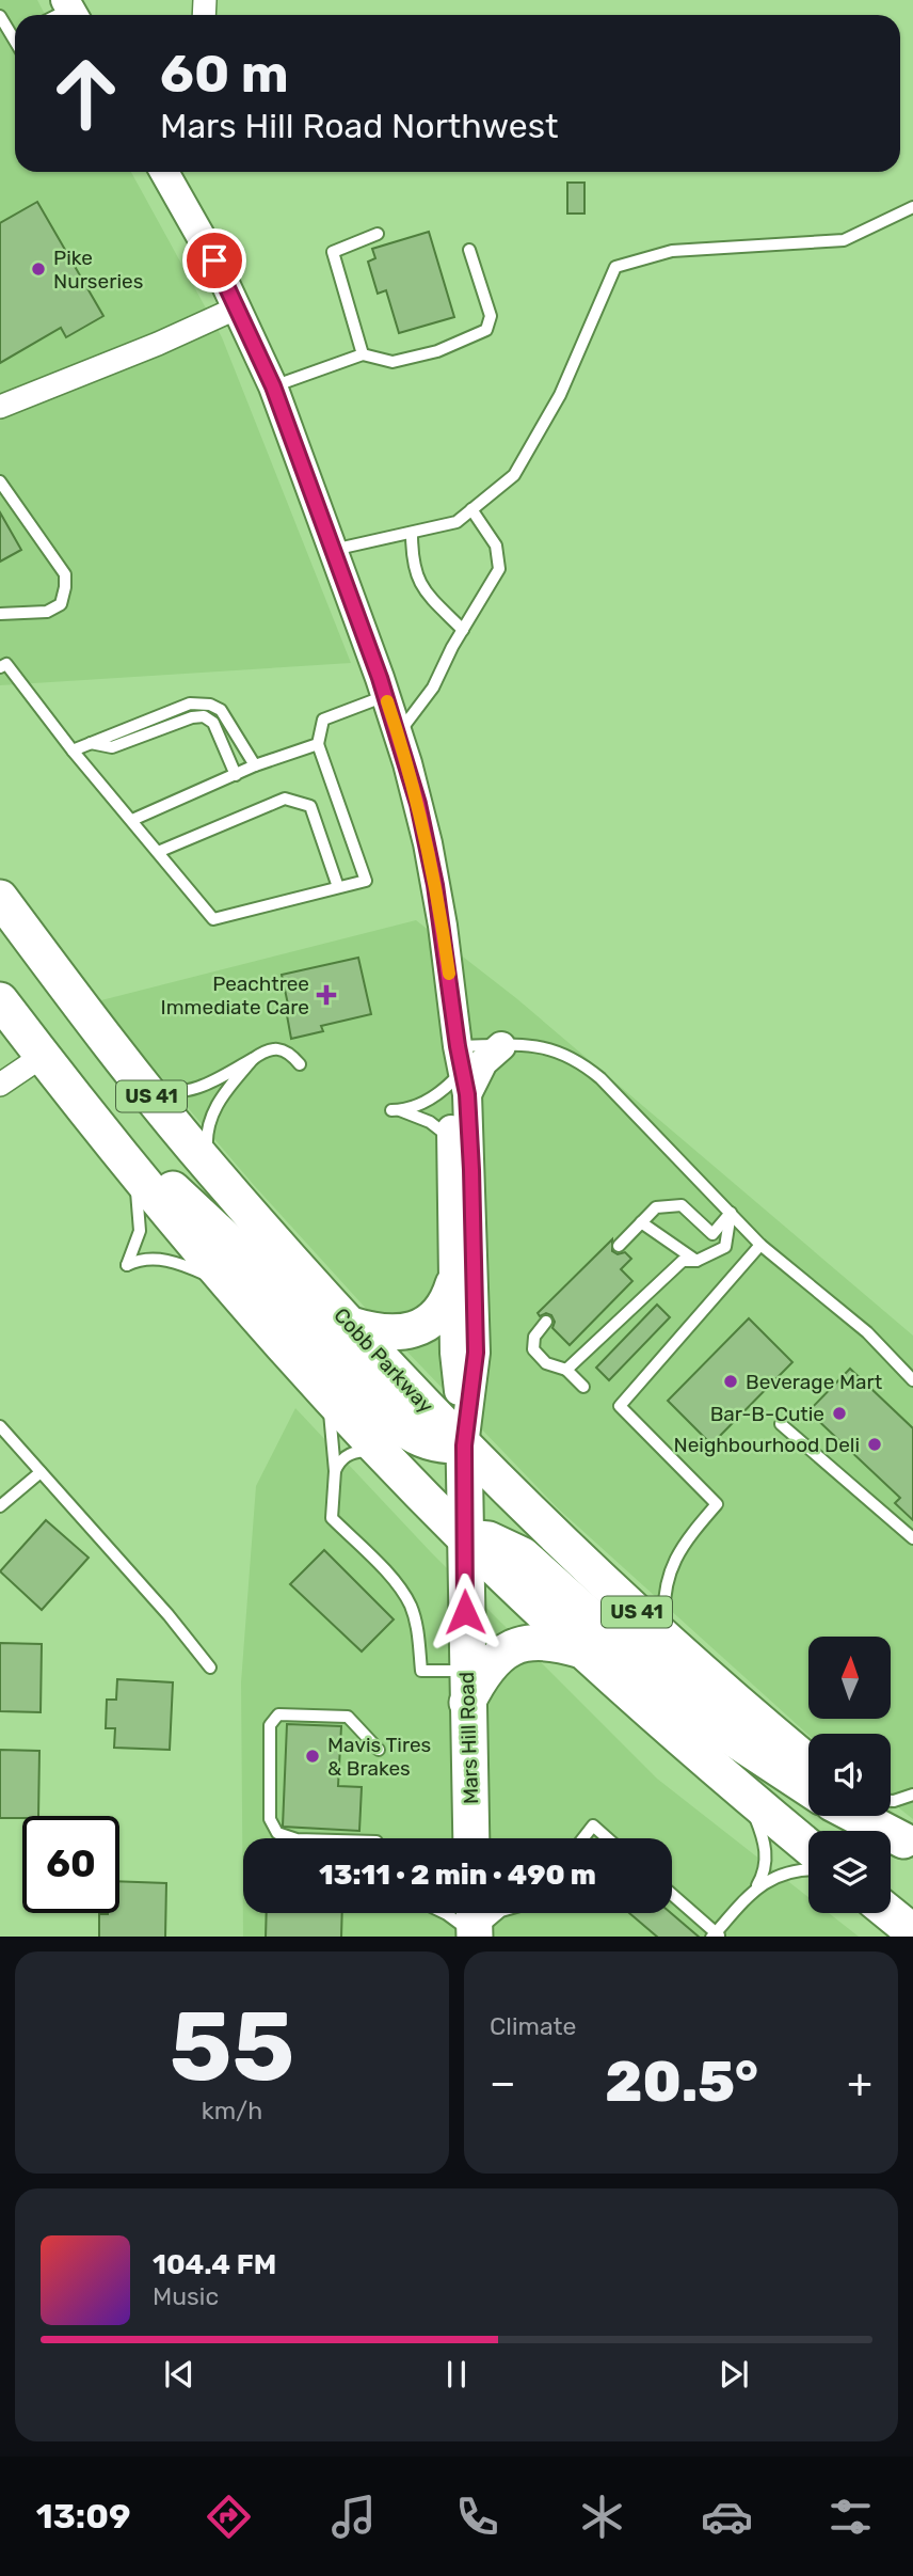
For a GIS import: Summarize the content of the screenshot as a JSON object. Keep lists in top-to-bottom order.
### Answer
{
  "streets": {
    "main road": ["US 41", "Cobb Parkway", "Mars Hill Road"]
  },
  "crossings": [
    ["US 41", "Mars Hill Road"],
    ["Cobb Parkway", "Mars Hill Road"]
  ],
  "places": {
    "other": [
      "Pike Nurseries",
      "Beverage Mart",
      "Bar-B-Cutie",
      "Neighbourhood Deli",
      "Mavis Tires & Brakes"
    ],
    "health": ["Peachtree Immediate Care"]
  },
  "north": "top",
  "page": {
    "turn": ["60 m", "Mars Hill Road Northwest"],
    "limit": "60",
    "trip": "13:11 · 2 min · 490 m",
    "tile": [
      ["55", "km/h"],
      "Climate"
    ],
    "heat": ["−", "20.5°", "+"],
    "song": ["104.4 FM", "Music"],
    "tabs": "13:09"
  }
}
